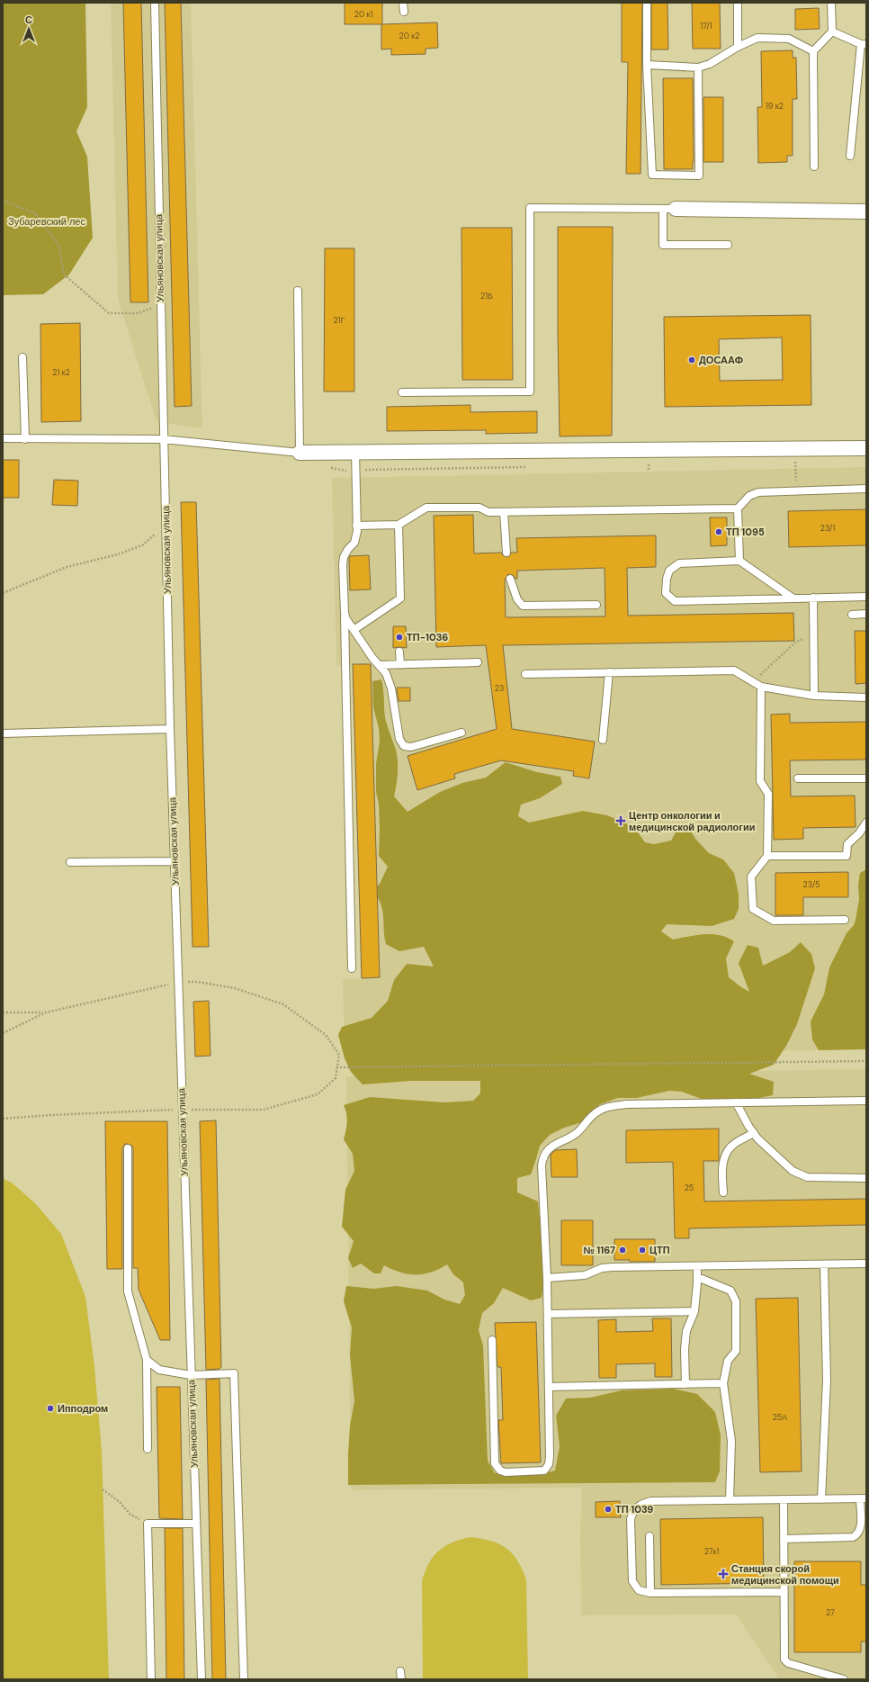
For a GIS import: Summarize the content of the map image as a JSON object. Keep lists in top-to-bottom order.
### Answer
{
  "streets": {
    "lane": ["Ульяновская улица"]
  },
  "parks": ["Зубаревский лес"],
  "places": {
    "other": [
      "ДОСААФ",
      "ТП 1095",
      "ТП-1036",
      "№ 1167",
      "ЦТП",
      "Ипподром",
      "ТП 1039"
    ],
    "health": ["Центр онкологии и медицинской радиологии", "Станция скорой медицинской помощи"]
  },
  "house_numbers": [
    "20 к1",
    "17/1",
    "20 к2",
    "19 к2",
    "21Б",
    "21Г",
    "21 к2",
    "23/1",
    "23",
    "23/5",
    "25",
    "25А",
    "27к1",
    "27"
  ],
  "north": "top"
}
